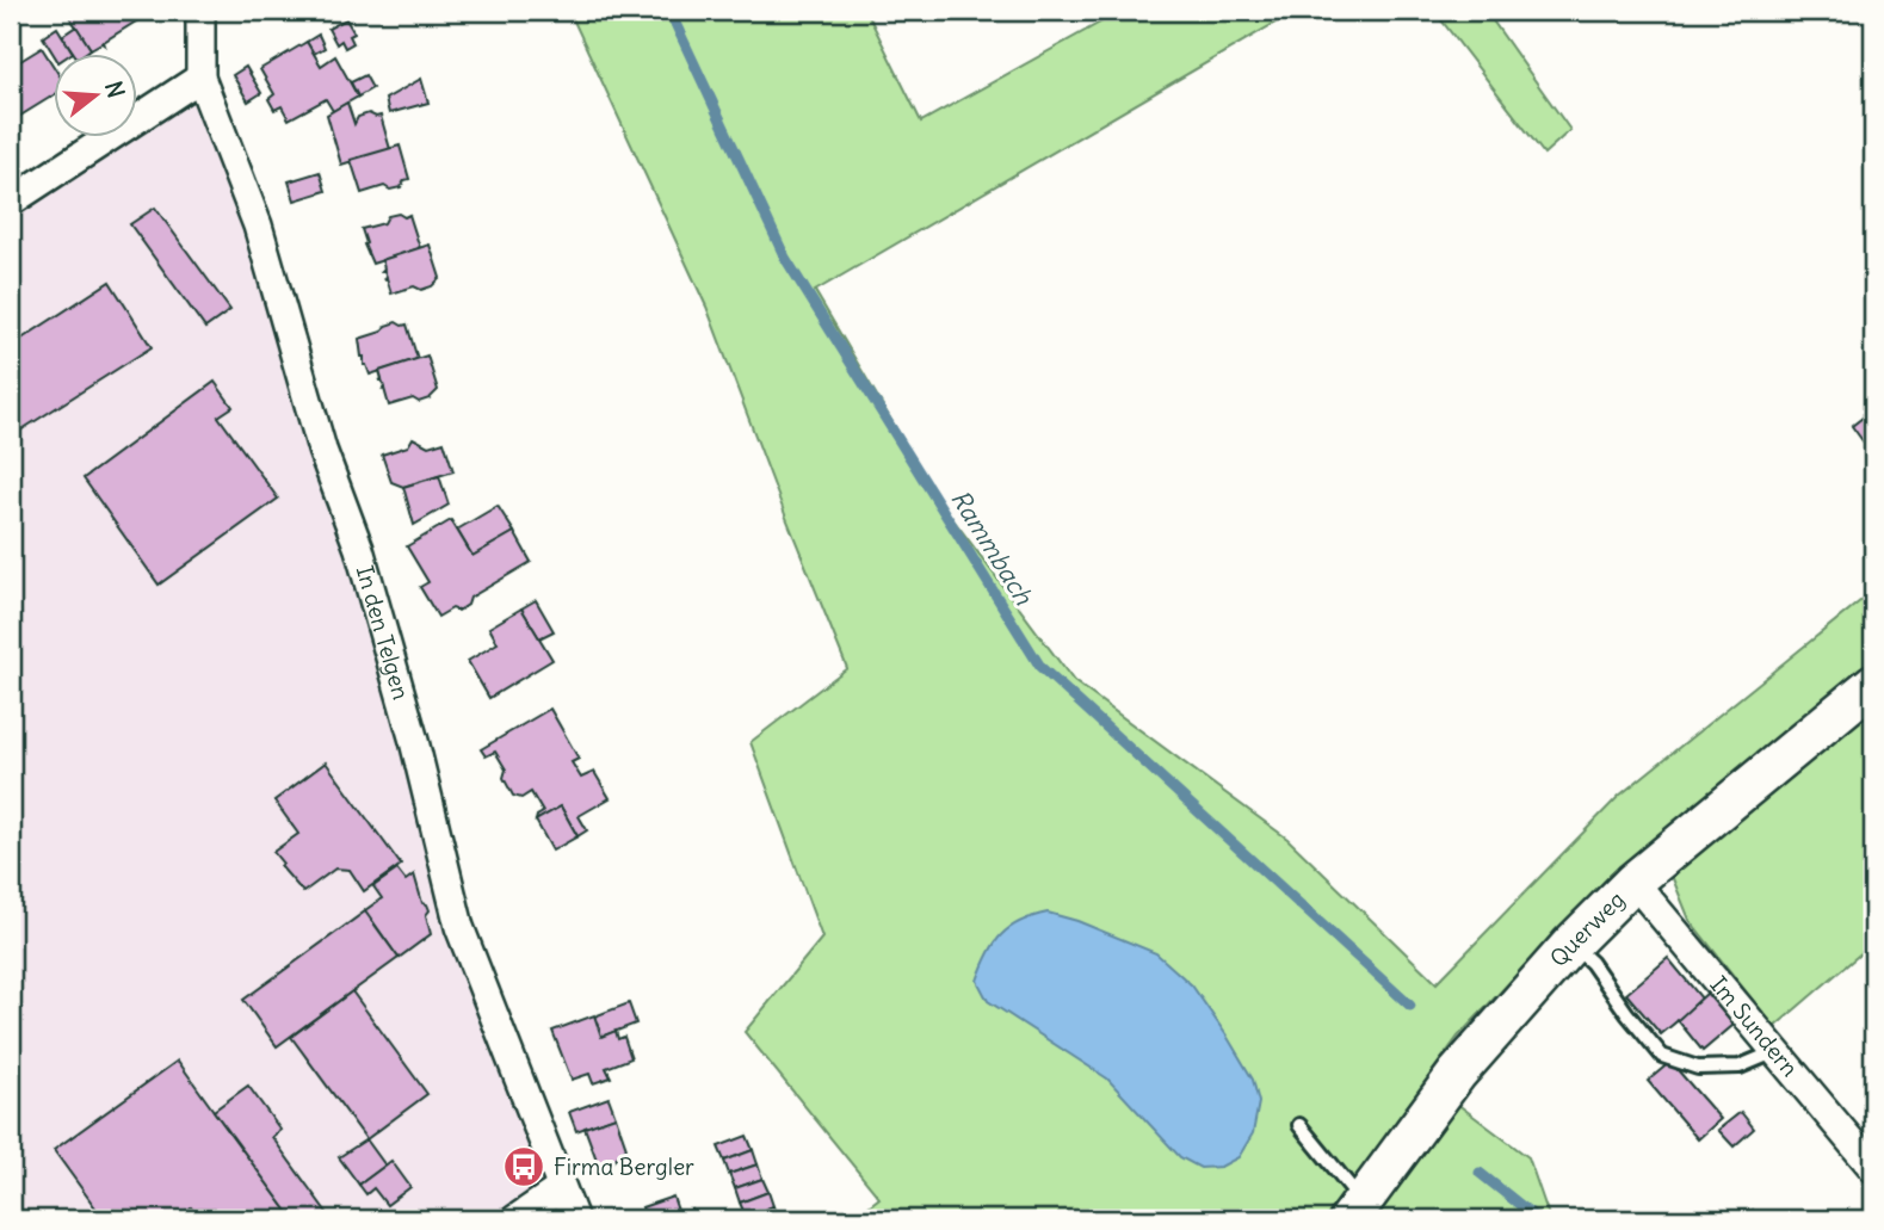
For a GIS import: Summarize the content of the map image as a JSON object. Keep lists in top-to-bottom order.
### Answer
{
  "streets": {
    "street": ["In den Telgen", "Querweg", "Im Sundern"]
  },
  "crossings": [
    ["Querweg", "Im Sundern"]
  ],
  "water": ["Rammbach"],
  "places": {
    "bus stop": ["Firma Bergler"]
  },
  "north": "right"
}
